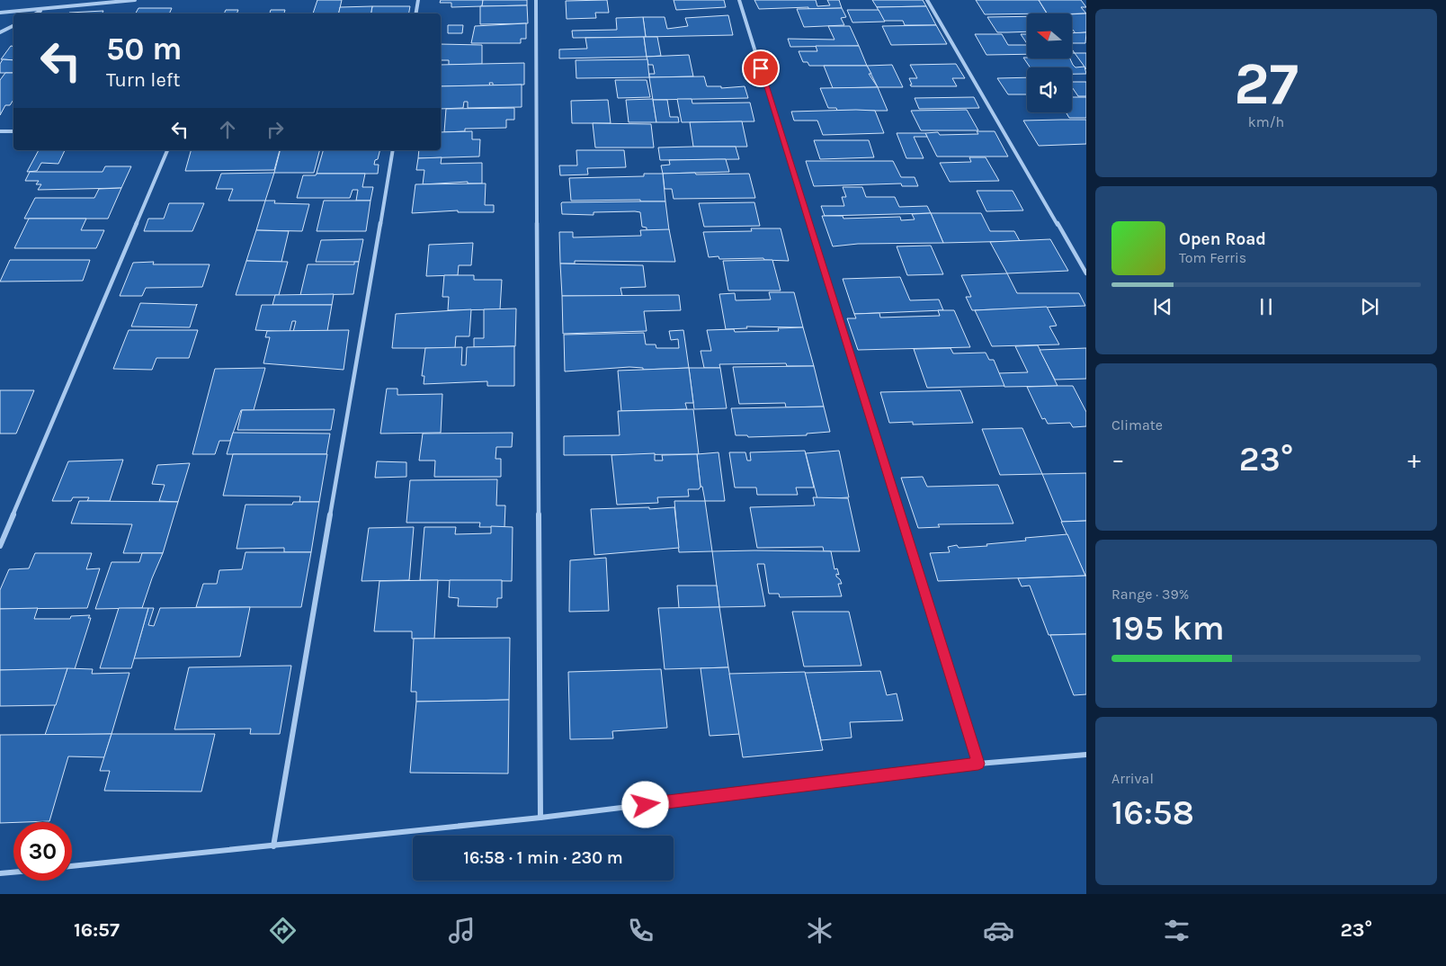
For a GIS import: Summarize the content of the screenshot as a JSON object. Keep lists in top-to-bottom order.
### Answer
{
  "north": "left",
  "page": {
    "tile": [
      ["27", "km/h"],
      "Climate",
      ["Range · 39%", "195 km"],
      ["Arrival", "16:58"]
    ],
    "turn": ["50 m", "Turn left"],
    "song": ["Open Road", "Tom Ferris"],
    "heat": ["−", "23°", "+"],
    "limit": "30",
    "trip": "16:58 · 1 min · 230 m",
    "tabs": ["16:57", "23°"]
  }
}
